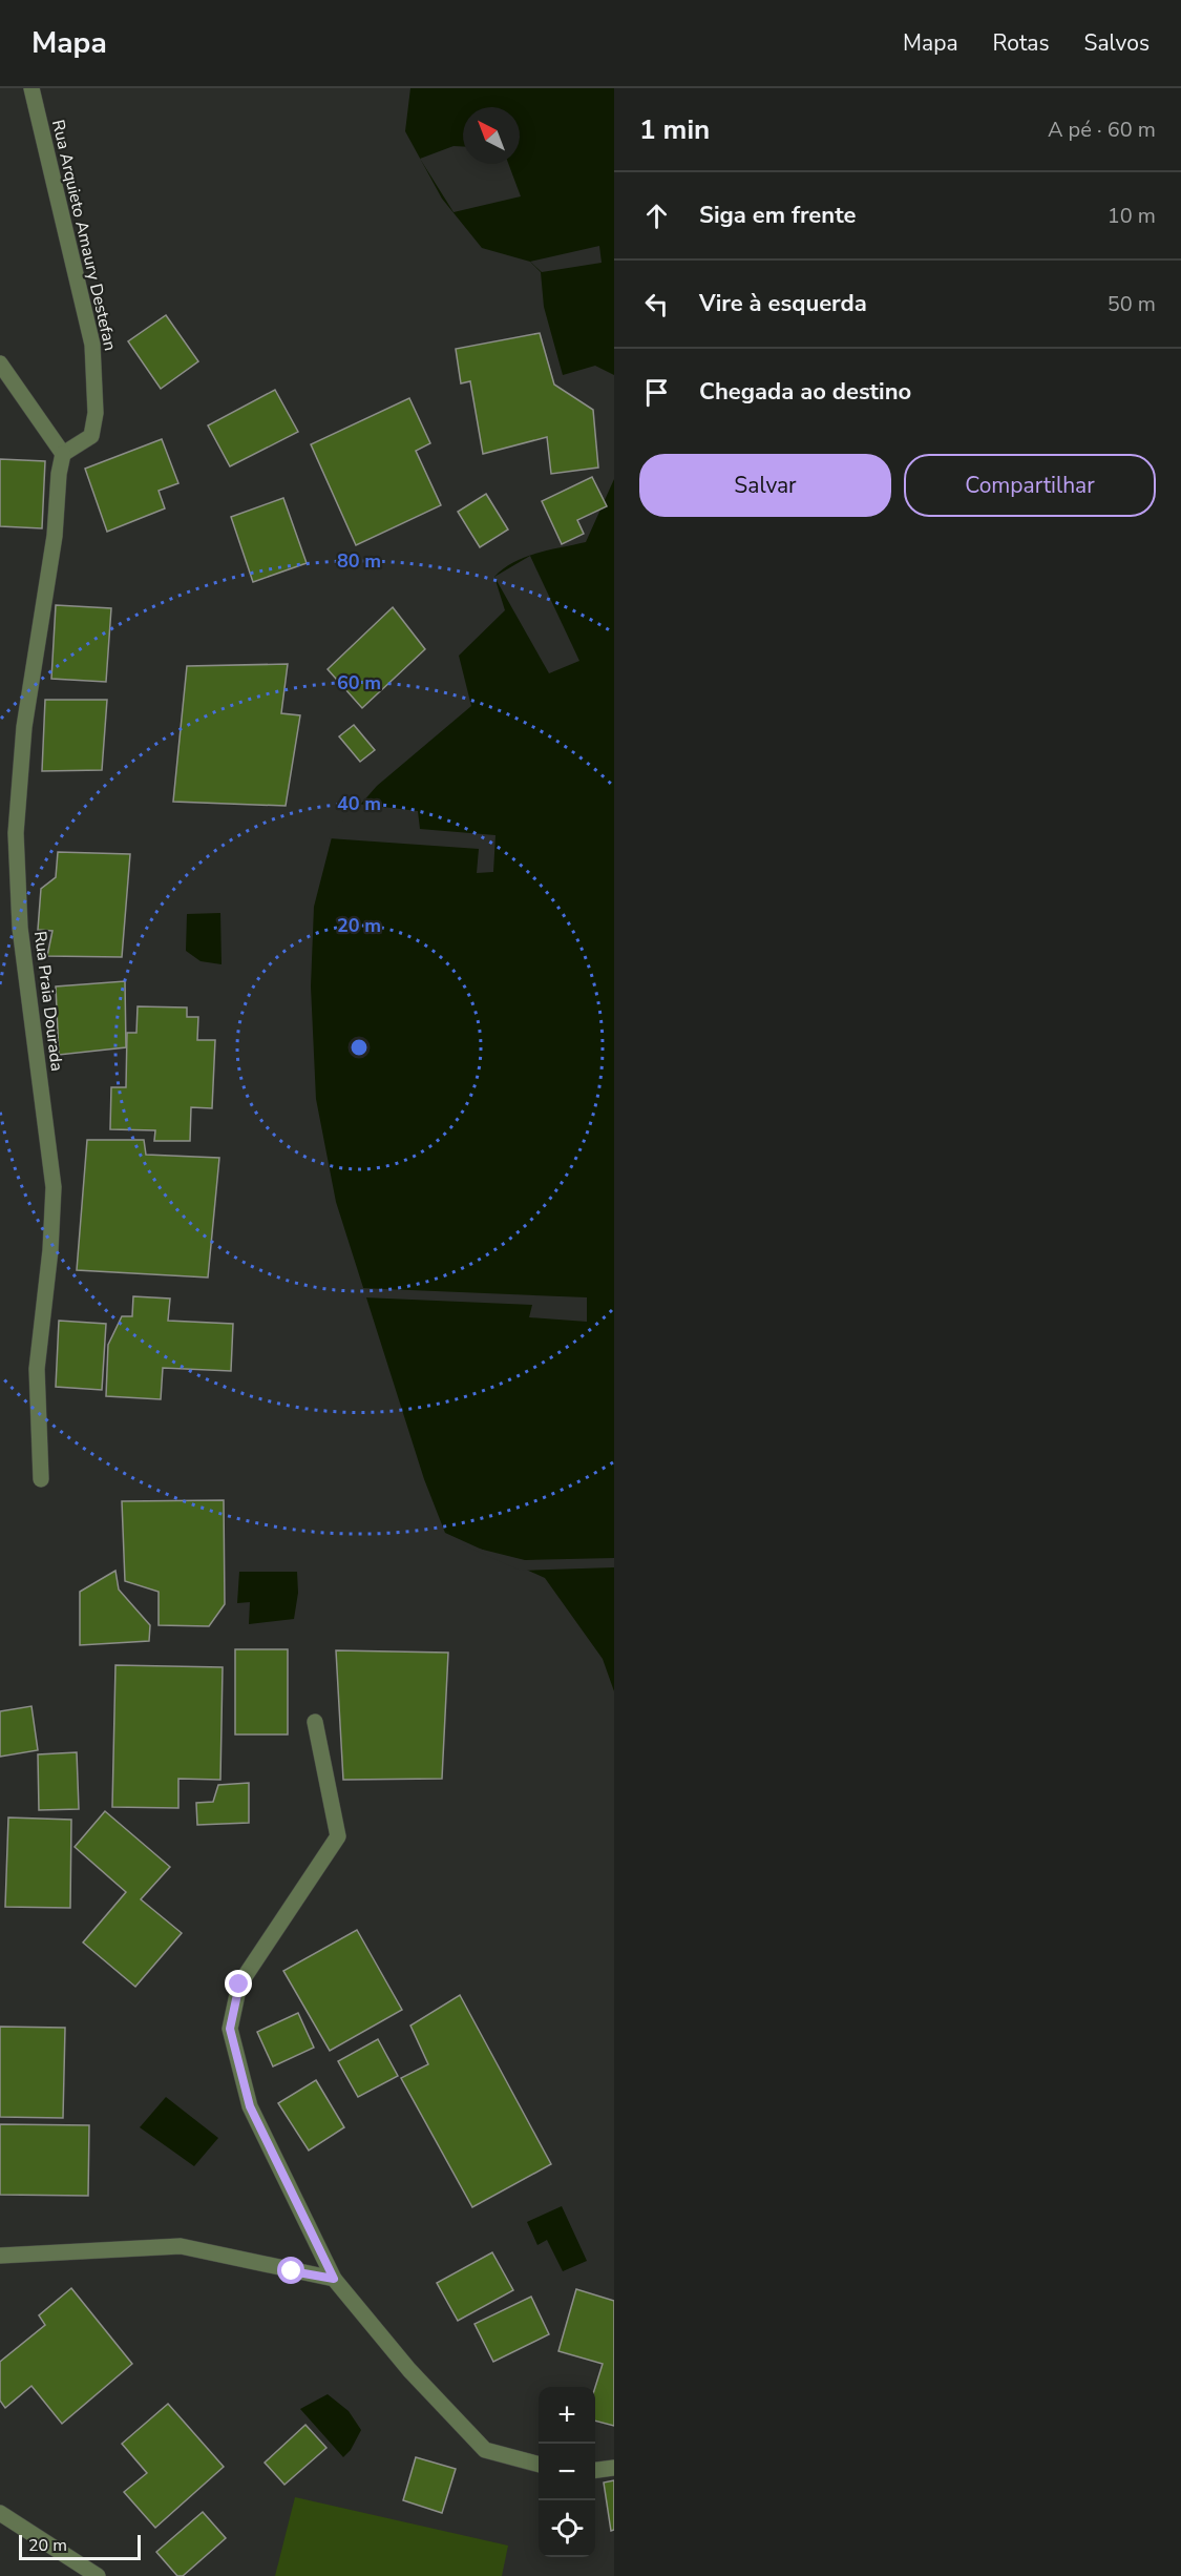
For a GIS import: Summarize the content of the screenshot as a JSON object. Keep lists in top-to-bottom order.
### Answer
{
  "streets": {
    "street": ["Rua Arquieto Amaury Destefan", "Rua Praia Dourada"]
  },
  "crossings": [
    ["Rua Arquieto Amaury Destefan", "Rua Praia Dourada"]
  ],
  "scale_bar": "20 m",
  "north": "top left",
  "page": {
    "header": "Mapa",
    "nav": ["Mapa", "Rotas", "Salvos"],
    "heading": ["1 min", "A pé · 60 m"],
    "list": [
      ["Siga em frente", "10 m"],
      ["Vire à esquerda", "50 m"],
      "Chegada ao destino"
    ],
    "buttons": ["Salvar", "Compartilhar"],
    "map_buttons": ["+", "−"],
    "scale": "20 m"
  },
  "rings": [
    "80 m",
    "60 m",
    "40 m",
    "20 m"
  ]
}
